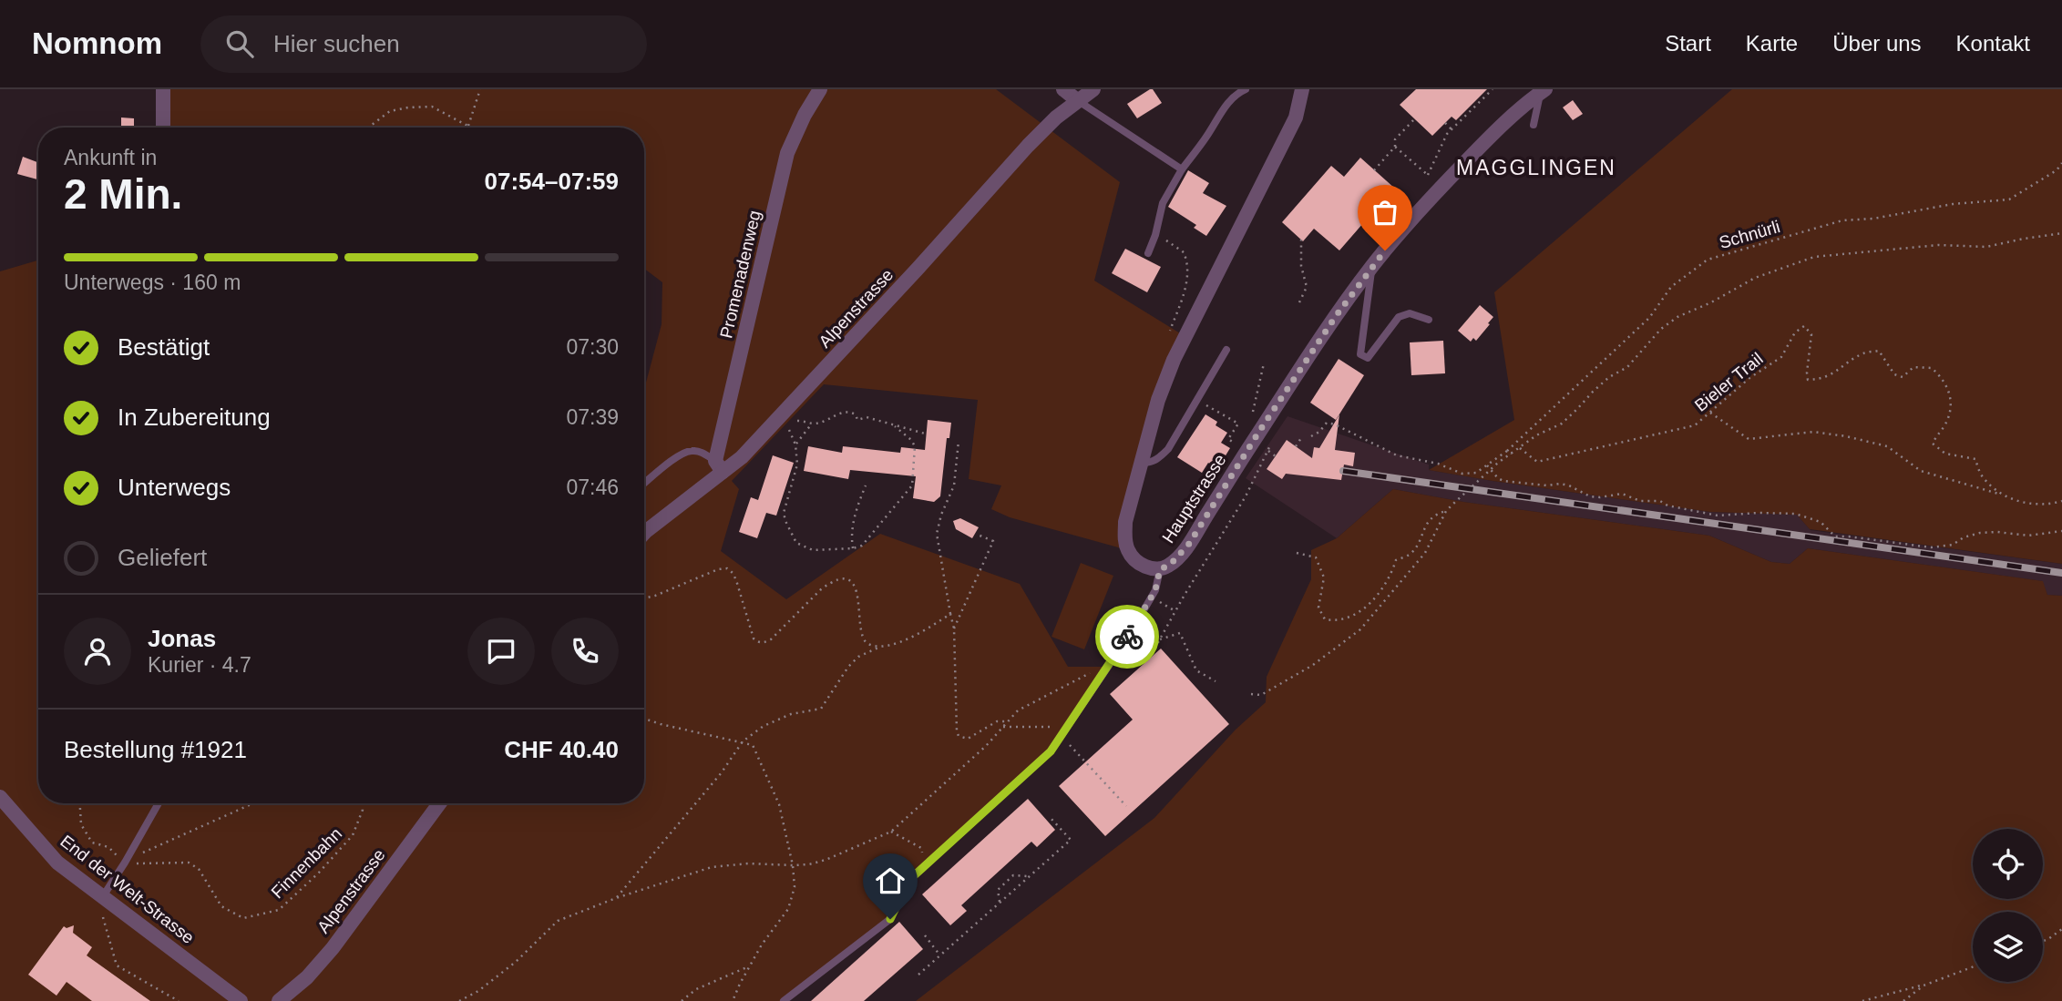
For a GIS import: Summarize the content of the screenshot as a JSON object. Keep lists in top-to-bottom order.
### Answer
{
  "streets": {
    "street": [
      "Promenadenweg",
      "Alpenstrasse",
      "Hauptstrasse",
      "End der Welt-Strasse"
    ],
    "path": ["Schnürli", "Bieler Trail", "Finnenbahn"]
  },
  "crossings": [
    ["Promenadenweg", "Alpenstrasse"]
  ],
  "districts": ["MAGGLINGEN"],
  "page": {
    "header": "Nomnom",
    "search": "Hier suchen",
    "nav": [
      "Start",
      "Karte",
      "Über uns",
      "Kontakt"
    ],
    "heading": ["2 Min.", "Ankunft in", "07:54–07:59"],
    "panel": [
      "Jonas",
      "Kurier · 4.7",
      "Bestellung #1921",
      "CHF 40.40"
    ],
    "bar": "Unterwegs · 160 m",
    "list": [
      ["Bestätigt", "07:30"],
      ["In Zubereitung", "07:39"],
      ["Unterwegs", "07:46"],
      "Geliefert"
    ]
  }
}
